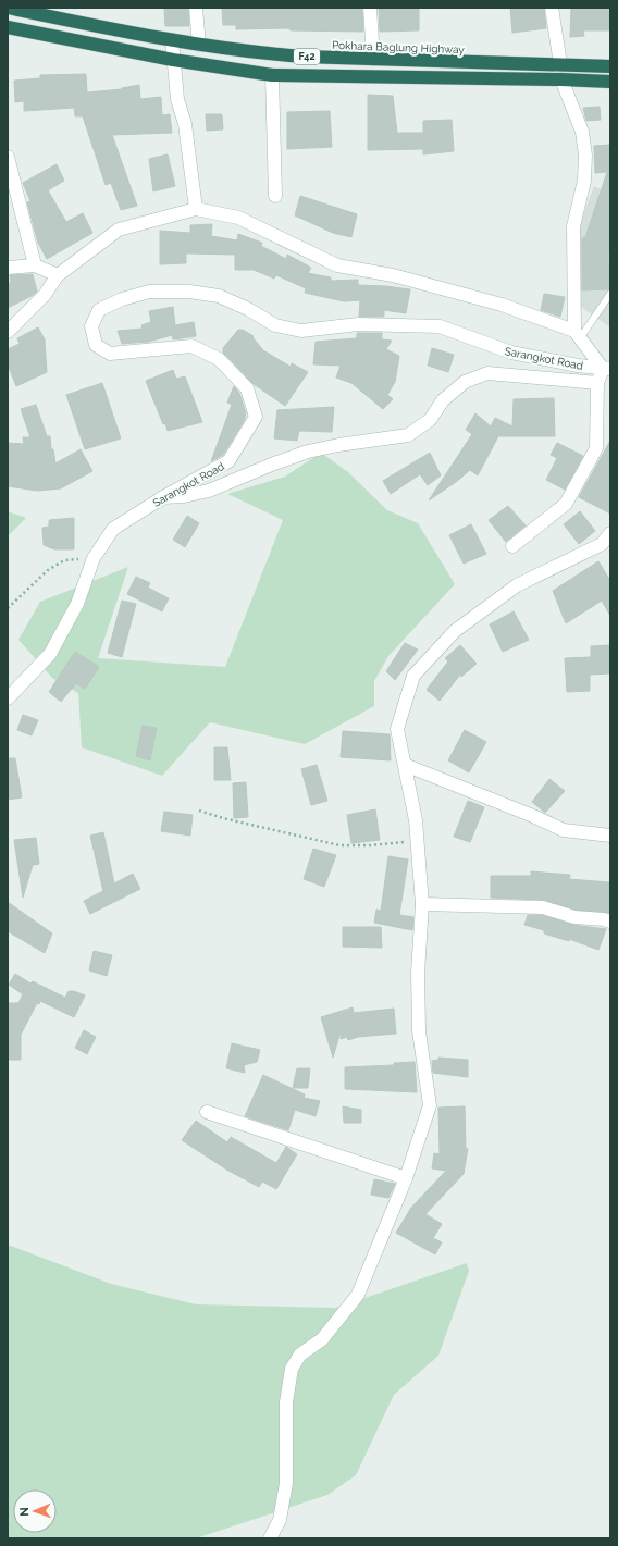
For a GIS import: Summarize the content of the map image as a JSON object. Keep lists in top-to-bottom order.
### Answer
{
  "streets": {
    "highway": ["Pokhara Baglung Highway", "F42"],
    "street": ["Sarangkot Road"]
  },
  "north": "left"
}
